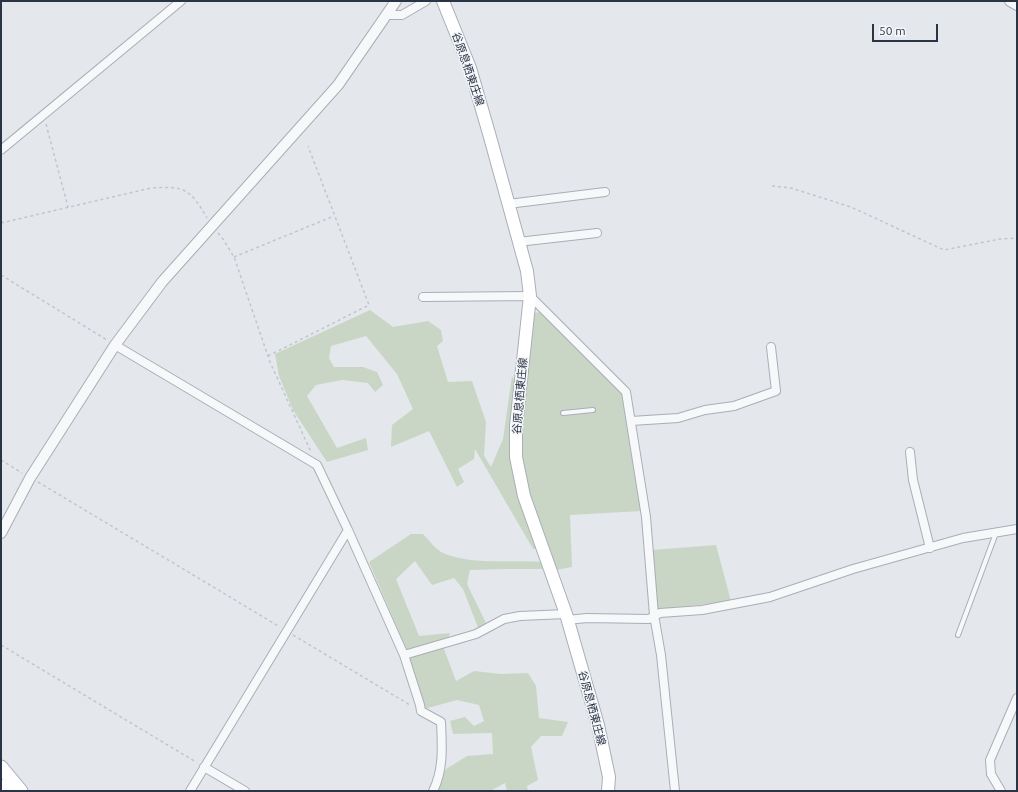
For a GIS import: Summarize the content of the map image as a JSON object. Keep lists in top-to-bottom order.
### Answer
{
  "streets": {
    "main road": ["谷原息栖東庄線"]
  },
  "scale_bar": "50 m"
}
